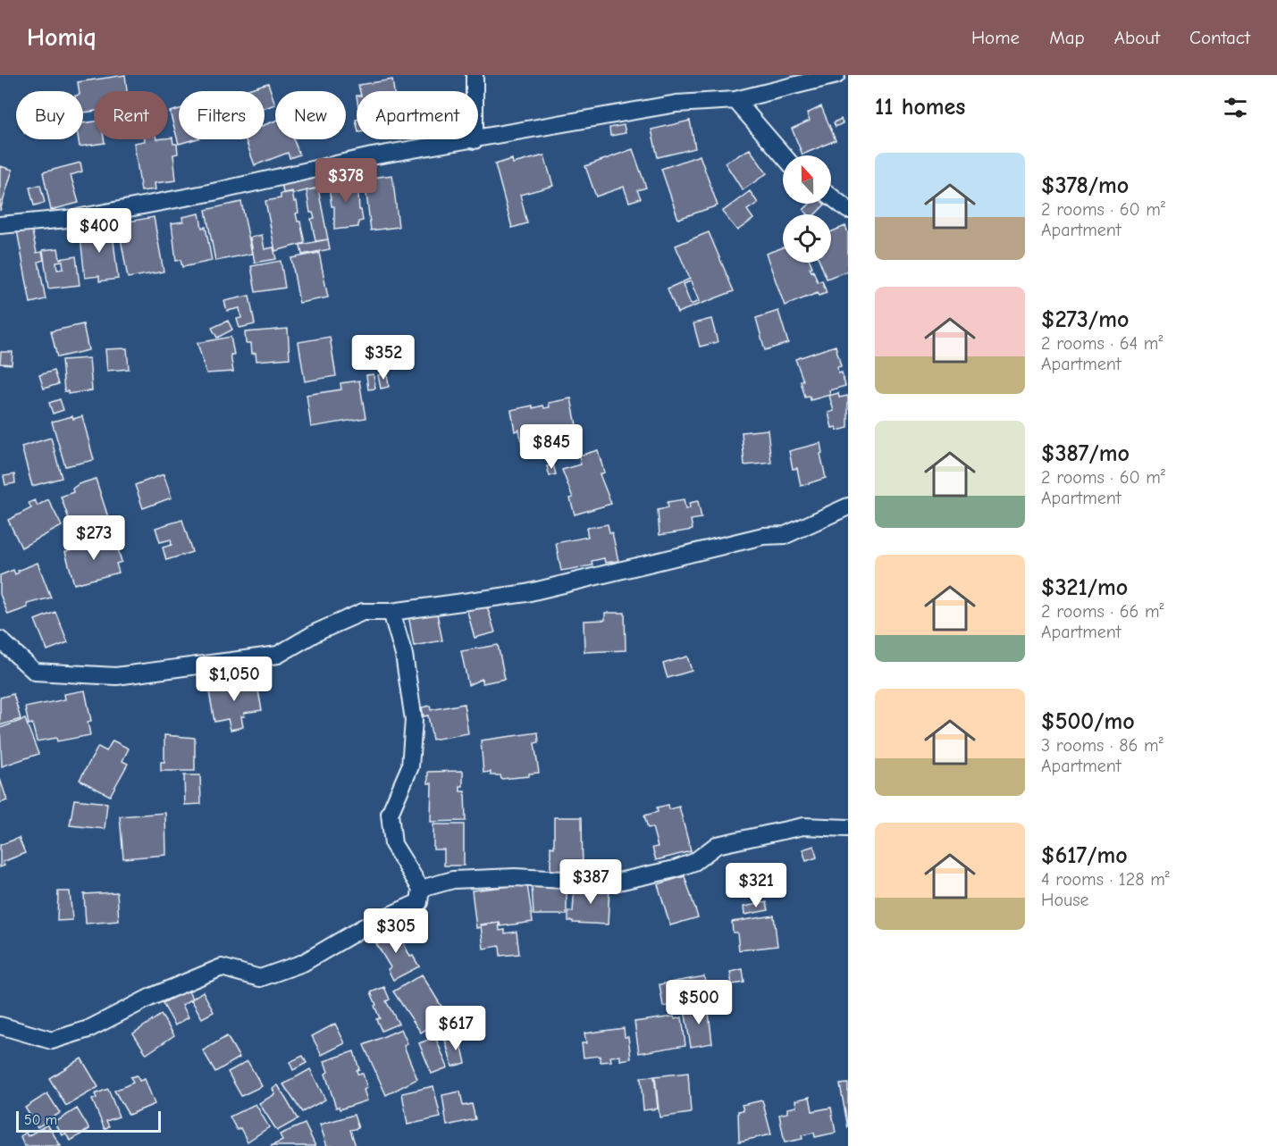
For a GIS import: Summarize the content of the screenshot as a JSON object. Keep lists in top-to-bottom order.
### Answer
{
  "scale_bar": "50 m",
  "north": "top",
  "page": {
    "header": "Homiq",
    "nav": [
      "Home",
      "Map",
      "About",
      "Contact"
    ],
    "heading": "11 homes",
    "chip": [
      "Buy",
      "Rent",
      "Filters",
      "New",
      "Apartment"
    ],
    "list": [
      {
        "name": "$378/mo",
        "note": "2 rooms · 60 m² · Apartment"
      },
      {
        "name": "$273/mo",
        "note": "2 rooms · 64 m² · Apartment"
      },
      {
        "name": "$387/mo",
        "note": "2 rooms · 60 m² · Apartment"
      },
      {
        "name": "$321/mo",
        "note": "2 rooms · 66 m² · Apartment"
      },
      {
        "name": "$500/mo",
        "note": "3 rooms · 86 m² · Apartment"
      },
      {
        "name": "$617/mo",
        "note": "4 rooms · 128 m² · House"
      }
    ],
    "price": [
      "$378",
      "$400",
      "$352",
      "$845",
      "$273",
      "$1,050",
      "$387",
      "$321",
      "$305",
      "$500",
      "$617"
    ],
    "scale": "50 m"
  }
}
